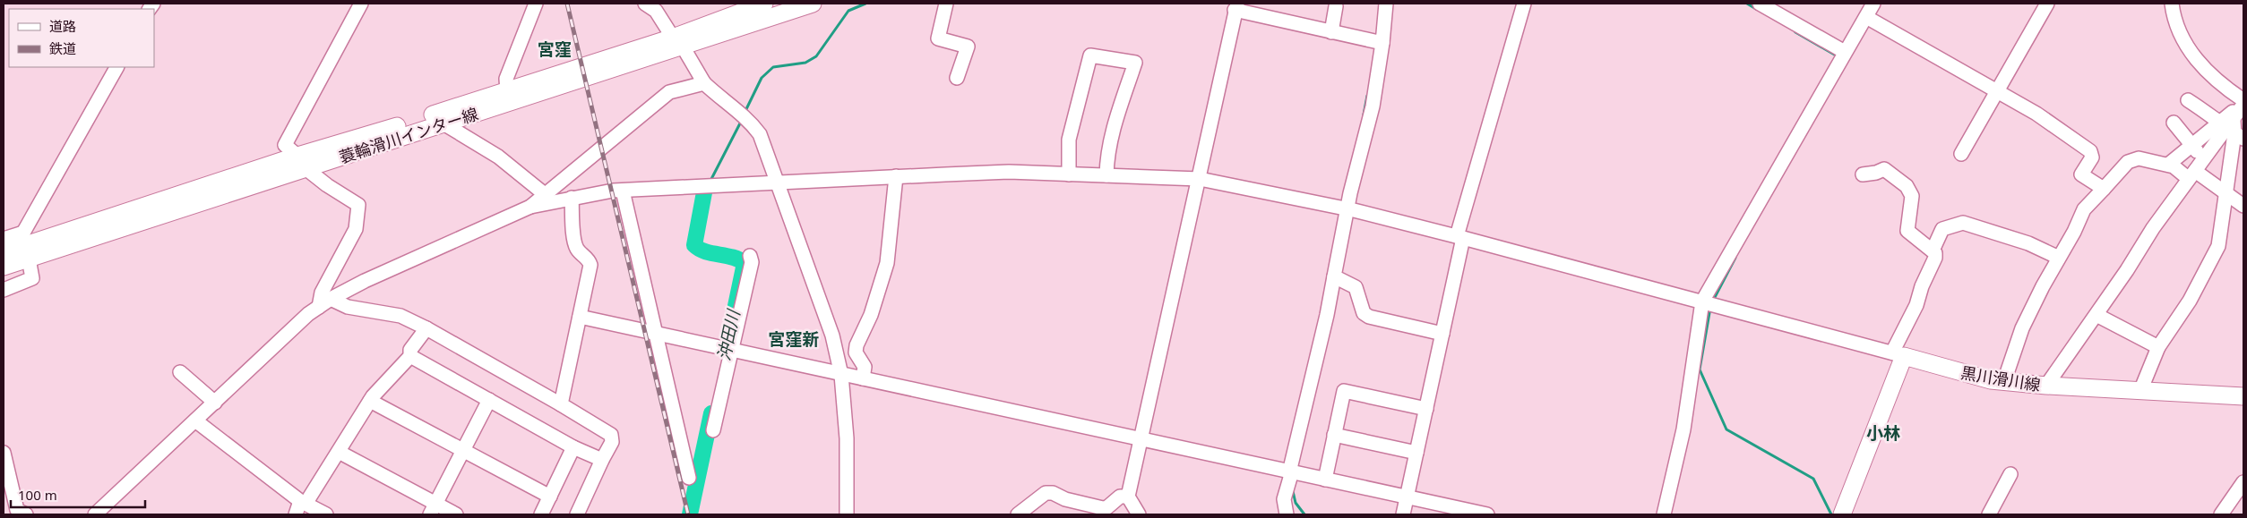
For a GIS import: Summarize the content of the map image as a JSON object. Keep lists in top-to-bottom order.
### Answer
{
  "streets": {
    "main road": ["蓑輪滑川インター線", "黒川滑川線"]
  },
  "districts": ["宮窪", "宮窪新", "小林"],
  "water": ["沖田川"],
  "legend": ["道路", "鉄道"],
  "scale_bar": "100 m"
}
